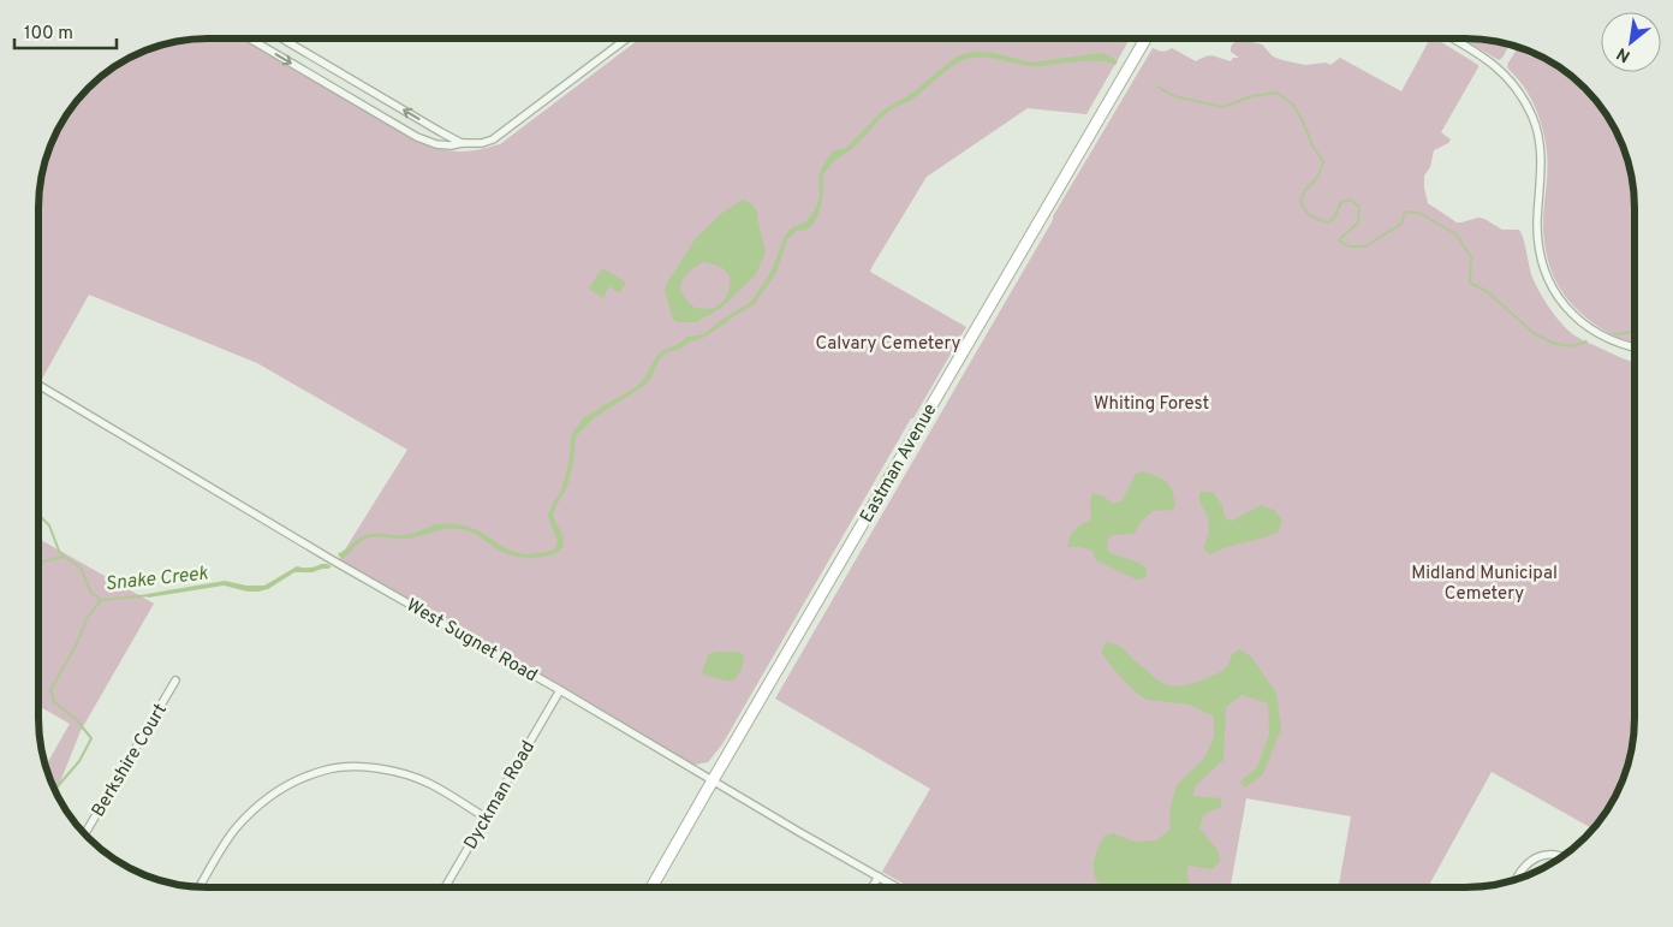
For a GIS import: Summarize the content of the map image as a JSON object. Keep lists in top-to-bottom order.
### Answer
{
  "streets": {
    "main road": ["Eastman Avenue"],
    "street": ["West Sugnet Road", "Berkshire Court", "Dyckman Road"]
  },
  "crossings": [
    ["Eastman Avenue", "West Sugnet Road"],
    ["West Sugnet Road", "Dyckman Road"]
  ],
  "water": ["Snake Creek"],
  "parks": ["Calvary Cemetery", "Whiting Forest", "Midland Municipal Cemetery"],
  "scale_bar": "100 m",
  "north": "bottom left"
}
